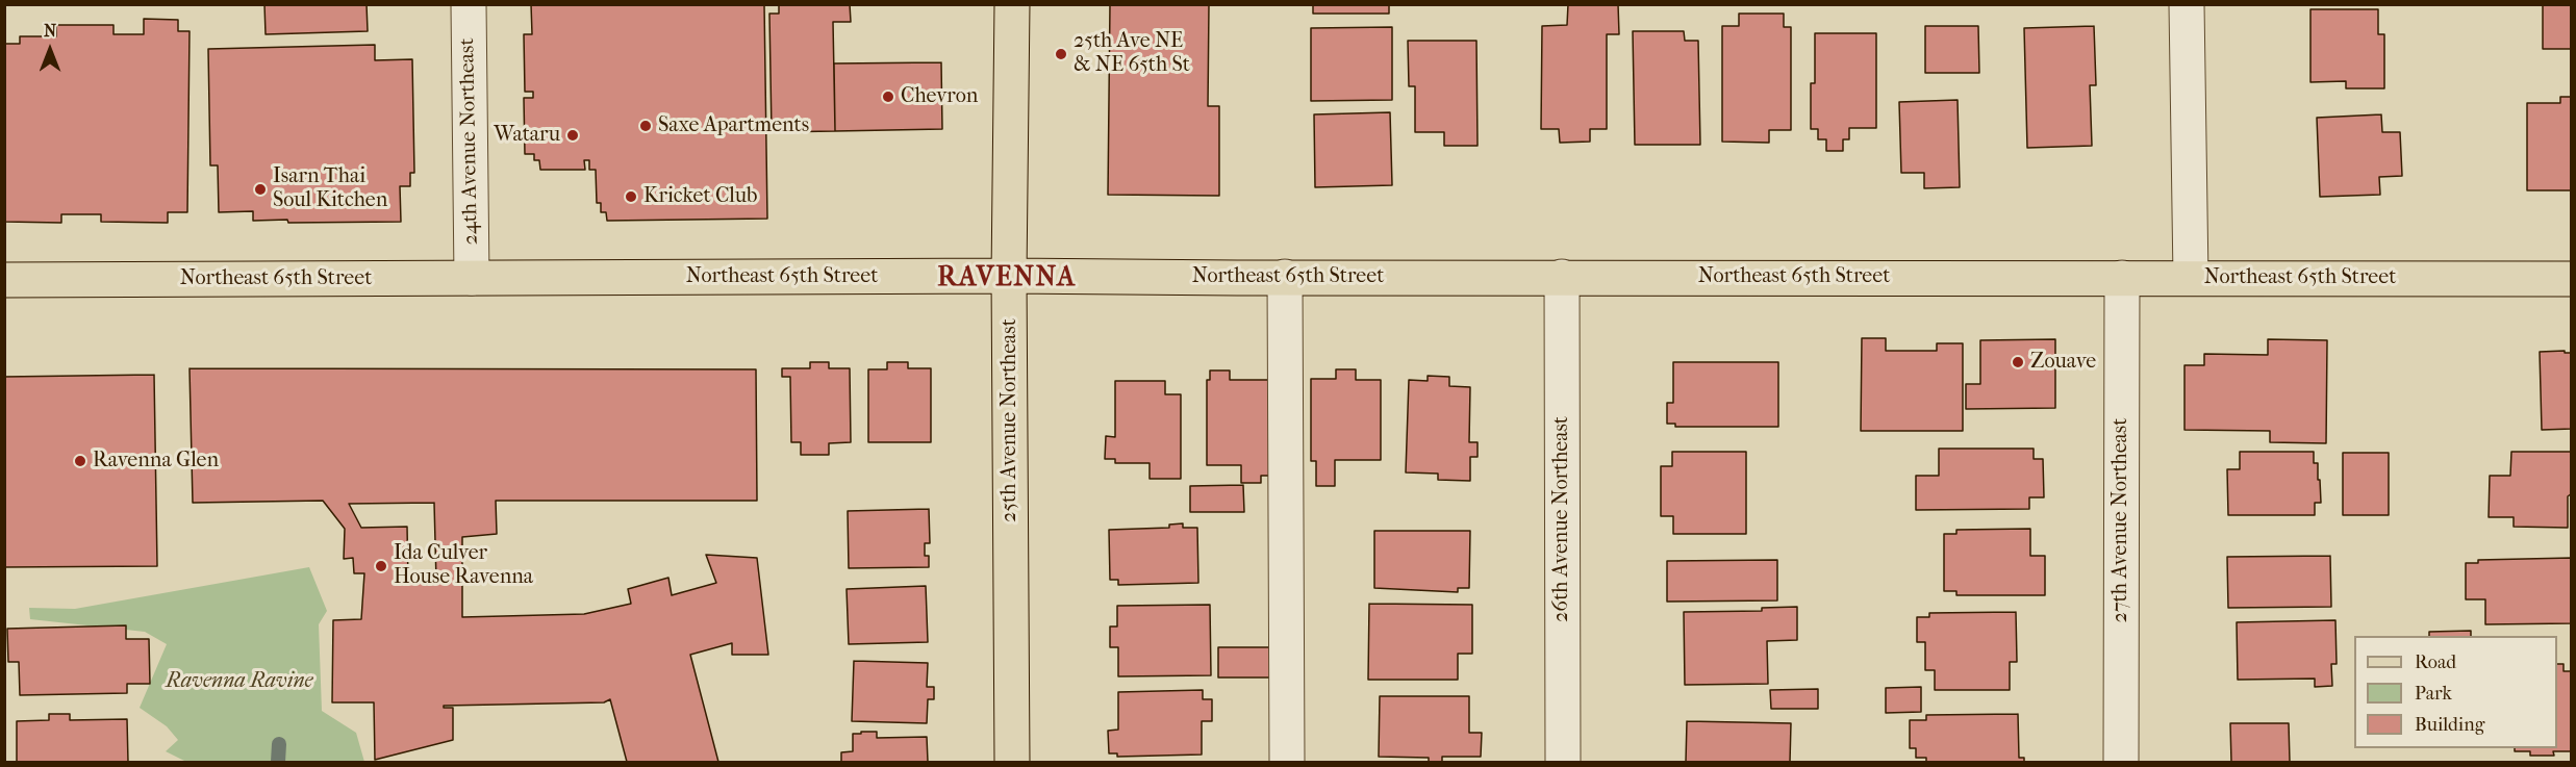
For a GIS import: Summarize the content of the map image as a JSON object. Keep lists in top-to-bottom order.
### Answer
{
  "streets": {
    "main road": ["Northeast 65th Street", "25th Avenue Northeast"],
    "street": ["24th Avenue Northeast", "26th Avenue Northeast", "27th Avenue Northeast"]
  },
  "crossings": [
    ["24th Avenue Northeast", "Northeast 65th Street"],
    ["Northeast 65th Street", "25th Avenue Northeast"],
    ["Northeast 65th Street", "26th Avenue Northeast"],
    ["Northeast 65th Street", "27th Avenue Northeast"]
  ],
  "districts": ["RAVENNA"],
  "parks": ["Ravenna Ravine"],
  "places": [
    "25th Ave NE & NE 65th St",
    "Chevron",
    "Saxe Apartments",
    "Wataru",
    "Isarn Thai Soul Kitchen",
    "Kricket Club",
    "Zouave",
    "Ravenna Glen",
    "Ida Culver House Ravenna"
  ],
  "legend": ["Road", "Park", "Building"],
  "north": "top"
}
